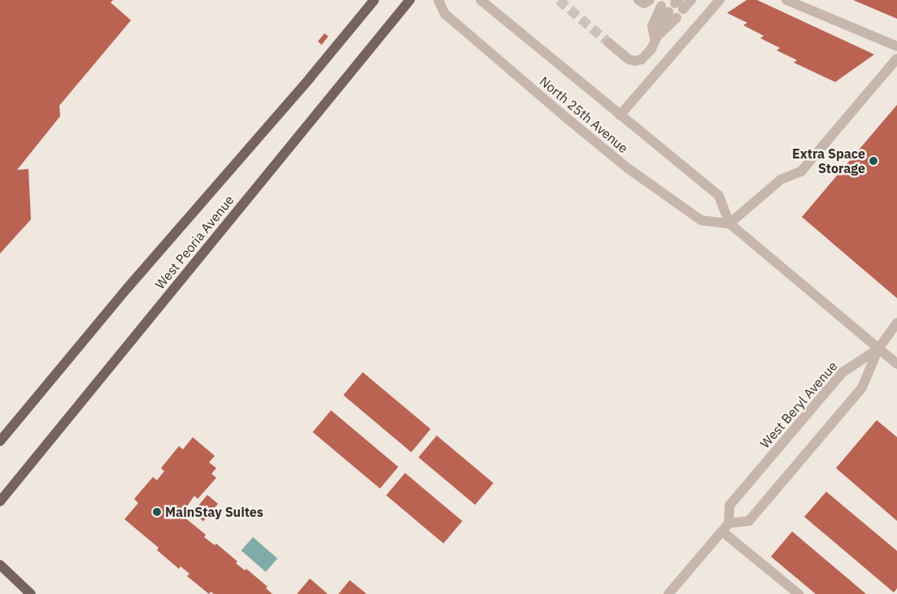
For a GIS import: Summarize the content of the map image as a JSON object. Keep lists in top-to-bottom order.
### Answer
{
  "streets": {
    "main road": ["West Peoria Avenue"],
    "street": ["North 25th Avenue", "West Beryl Avenue"]
  },
  "crossings": [
    ["North 25th Avenue", "West Beryl Avenue"]
  ],
  "places": ["Extra Space Storage", "MainStay Suites"]
}
